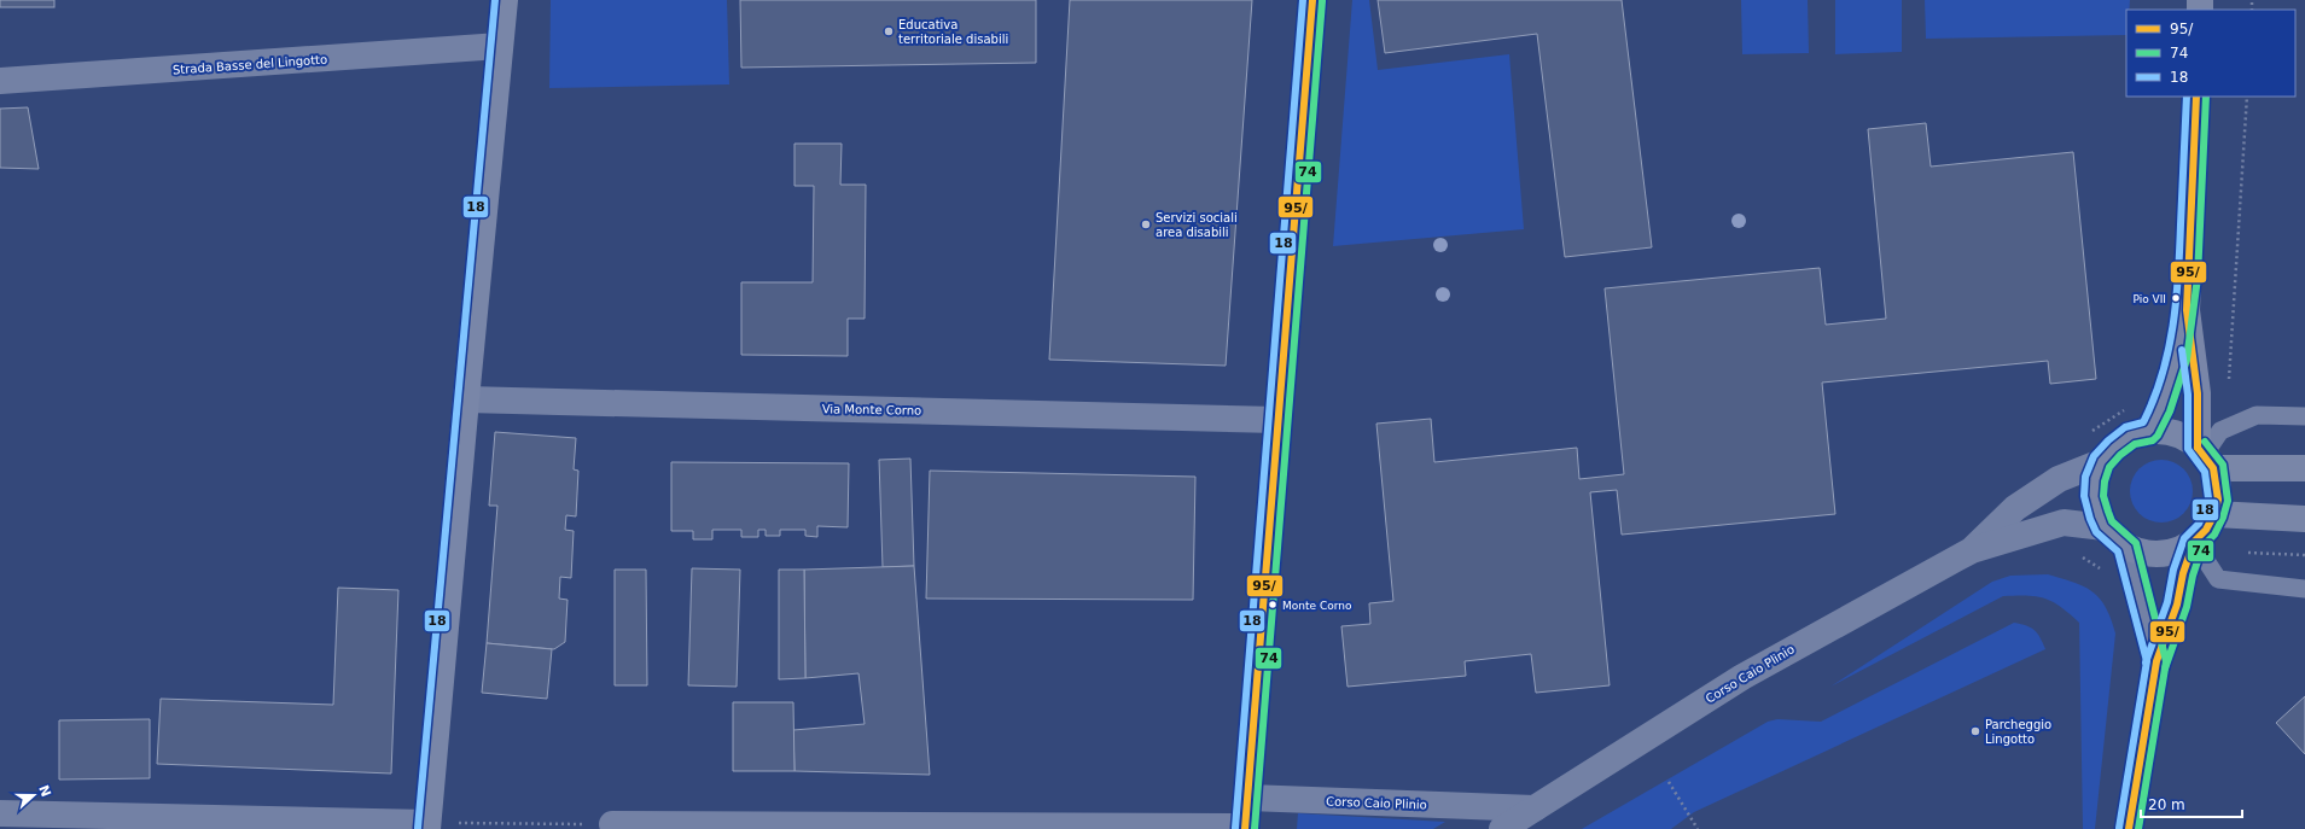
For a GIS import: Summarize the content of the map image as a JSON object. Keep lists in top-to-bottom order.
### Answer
{
  "streets": {
    "street": ["Strada Basse del Lingotto", "Via Monte Corno", "Corso Caio Plinio"]
  },
  "places": [
    "Educativa territoriale disabili",
    "Servizi sociali area disabili",
    "Pio VII",
    "Monte Corno",
    "Parcheggio Lingotto"
  ],
  "lines": ["transit line 95/", "transit line 18", "transit line 74"],
  "legend": ["95/", "74", "18"],
  "scale_bar": "20 m",
  "north": "right"
}
